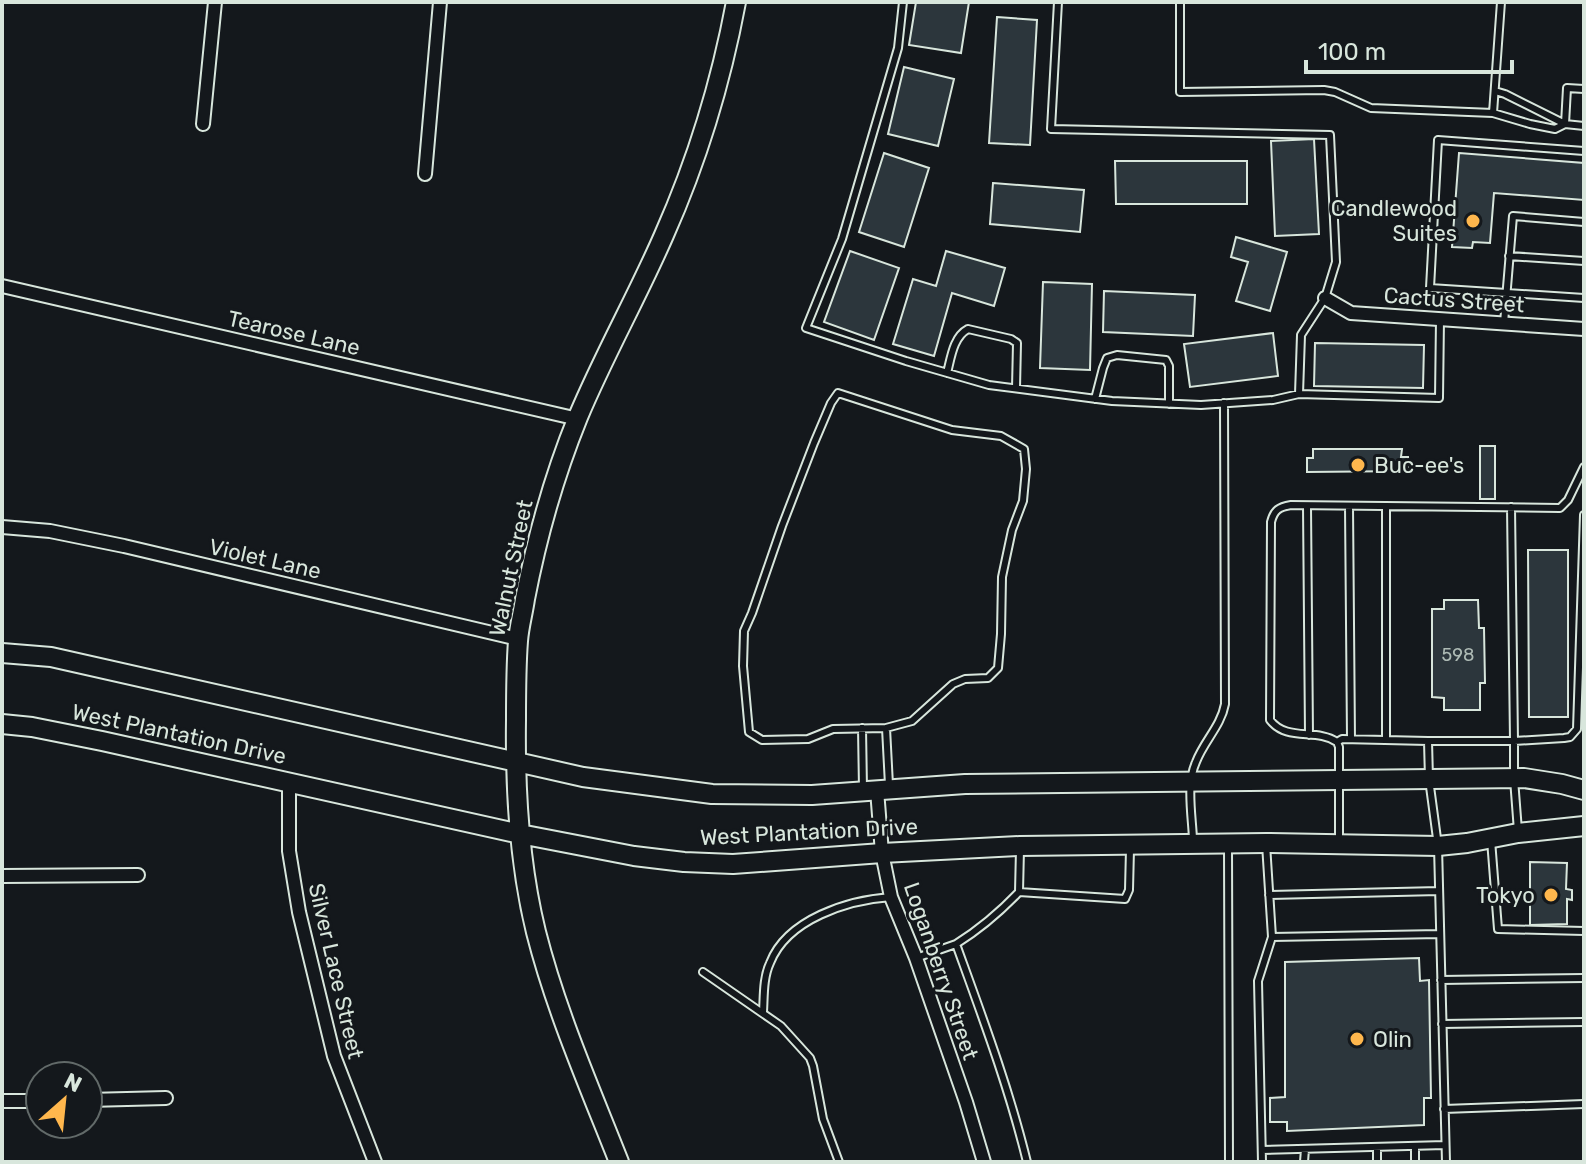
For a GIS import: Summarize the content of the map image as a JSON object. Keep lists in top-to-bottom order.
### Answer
{
  "streets": {
    "main road": ["Walnut Street", "West Plantation Drive"],
    "street": [
      "Cactus Street",
      "Tearose Lane",
      "Violet Lane",
      "Silver Lace Street",
      "Loganberry Street"
    ]
  },
  "crossings": [
    ["Tearose Lane", "Walnut Street"],
    ["Violet Lane", "Walnut Street"],
    ["Walnut Street", "West Plantation Drive"],
    ["West Plantation Drive", "Silver Lace Street"],
    ["West Plantation Drive", "Loganberry Street"]
  ],
  "places": [
    "Candlewood Suites",
    "Buc-ee's",
    "Tokyo",
    "Olin"
  ],
  "house_numbers": ["598"],
  "scale_bar": "100 m",
  "north": "top right"
}
